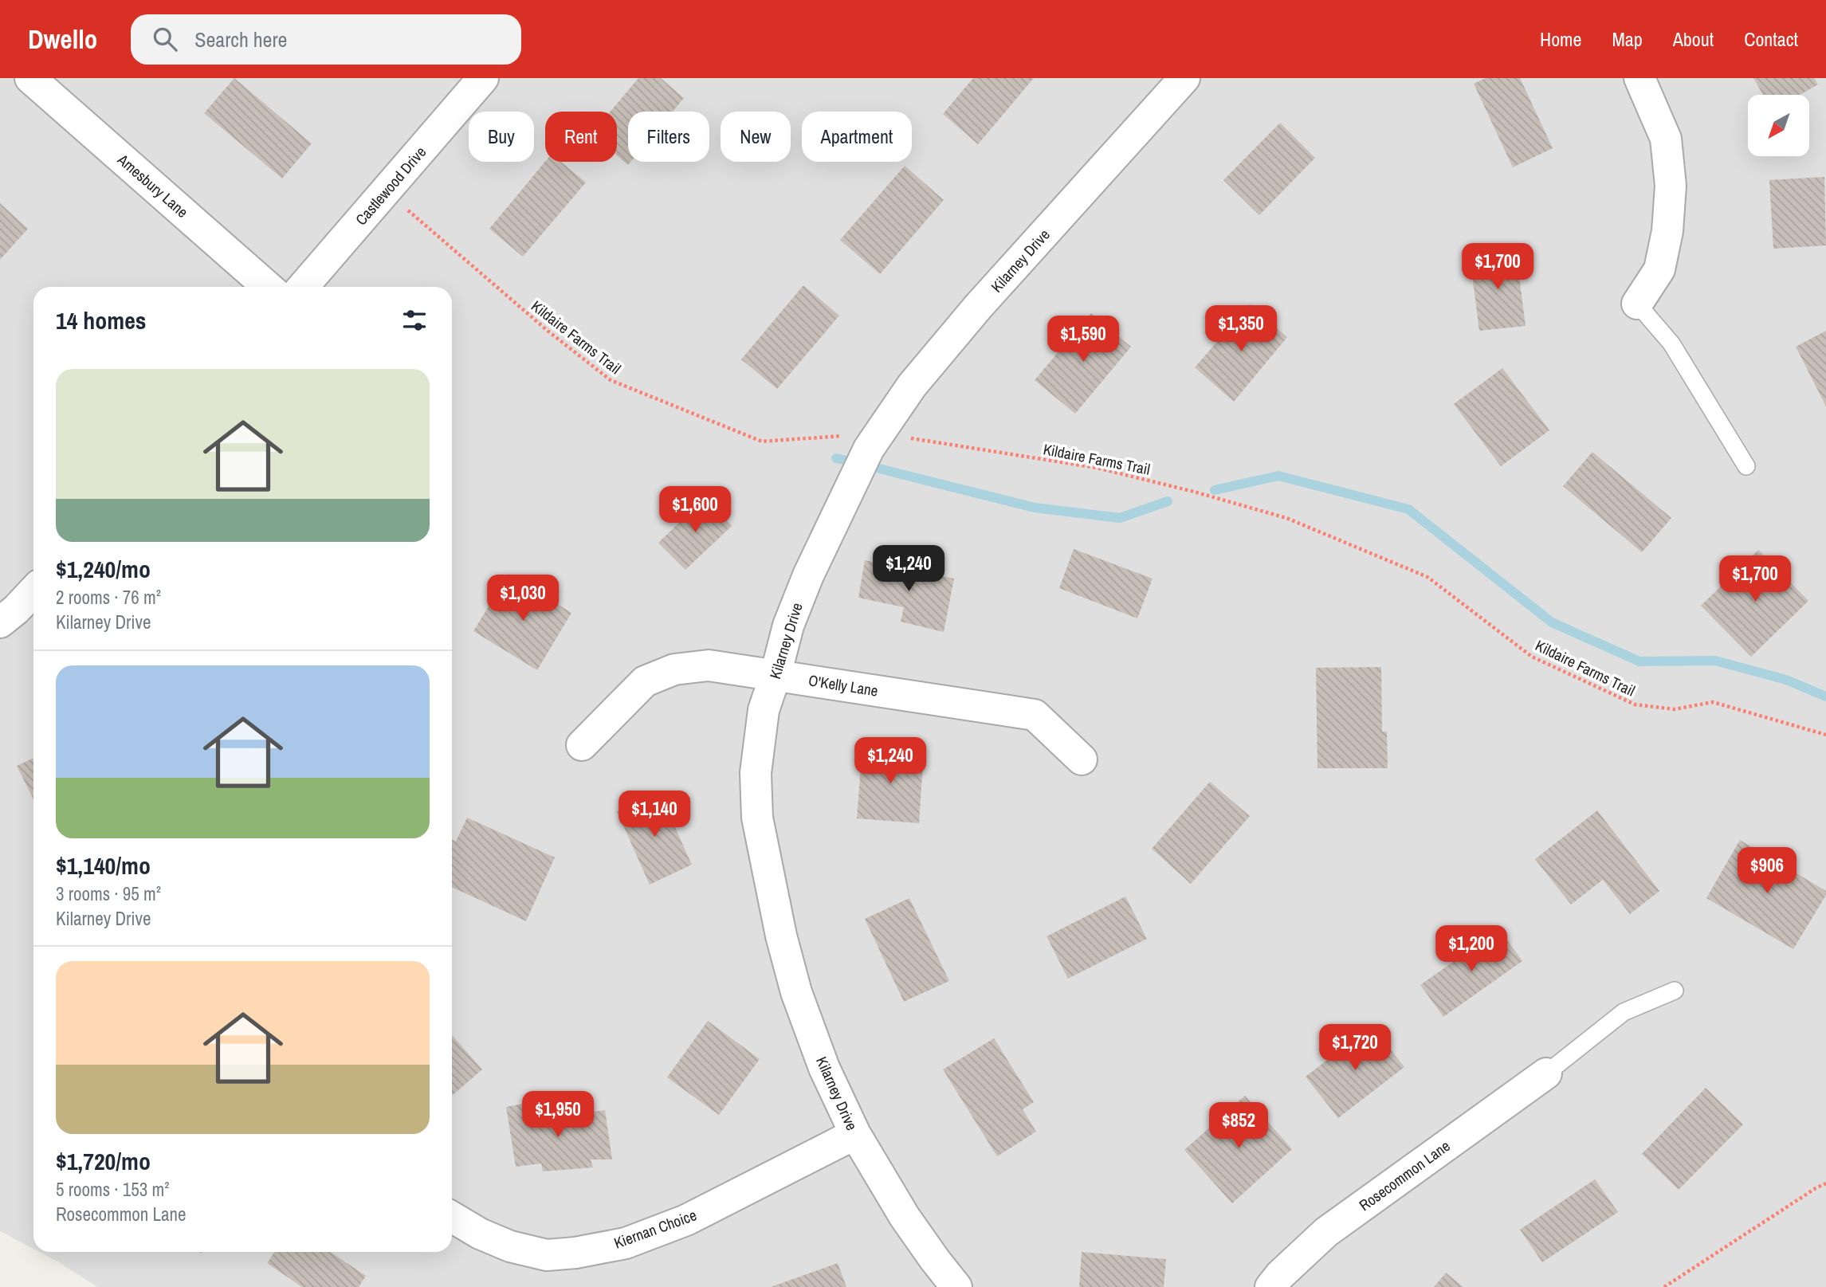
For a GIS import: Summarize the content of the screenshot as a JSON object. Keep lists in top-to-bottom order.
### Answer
{
  "streets": {
    "street": [
      "Amesbury Lane",
      "Castlewood Drive",
      "Kilarney Drive",
      "O'Kelly Lane",
      "Rosecommon Lane",
      "Kiernan Choice"
    ],
    "path": ["Kildaire Farms Trail"]
  },
  "crossings": [
    ["Castlewood Drive", "Kildaire Farms Trail"],
    ["Kilarney Drive", "Kildaire Farms Trail"],
    ["Kilarney Drive", "O'Kelly Lane"],
    ["Kilarney Drive", "Kiernan Choice"]
  ],
  "north": "bottom left",
  "page": {
    "header": "Dwello",
    "search": "Search here",
    "nav": [
      "Home",
      "Map",
      "About",
      "Contact"
    ],
    "chip": [
      "Buy",
      "Rent",
      "Filters",
      "New",
      "Apartment"
    ],
    "price": [
      "$1,700",
      "$1,350",
      "$1,590",
      "$1,600",
      "$1,240",
      "$1,700",
      "$1,030",
      "$1,240",
      "$1,140",
      "$906",
      "$1,200",
      "$1,720",
      "$1,950",
      "$852"
    ],
    "heading": "14 homes",
    "list": [
      {
        "name": "$1,240/mo",
        "note": "2 rooms · 76 m² · Kilarney Drive"
      },
      {
        "name": "$1,140/mo",
        "note": "3 rooms · 95 m² · Kilarney Drive"
      },
      {
        "name": "$1,720/mo",
        "note": "5 rooms · 153 m² · Rosecommon Lane"
      }
    ]
  }
}
